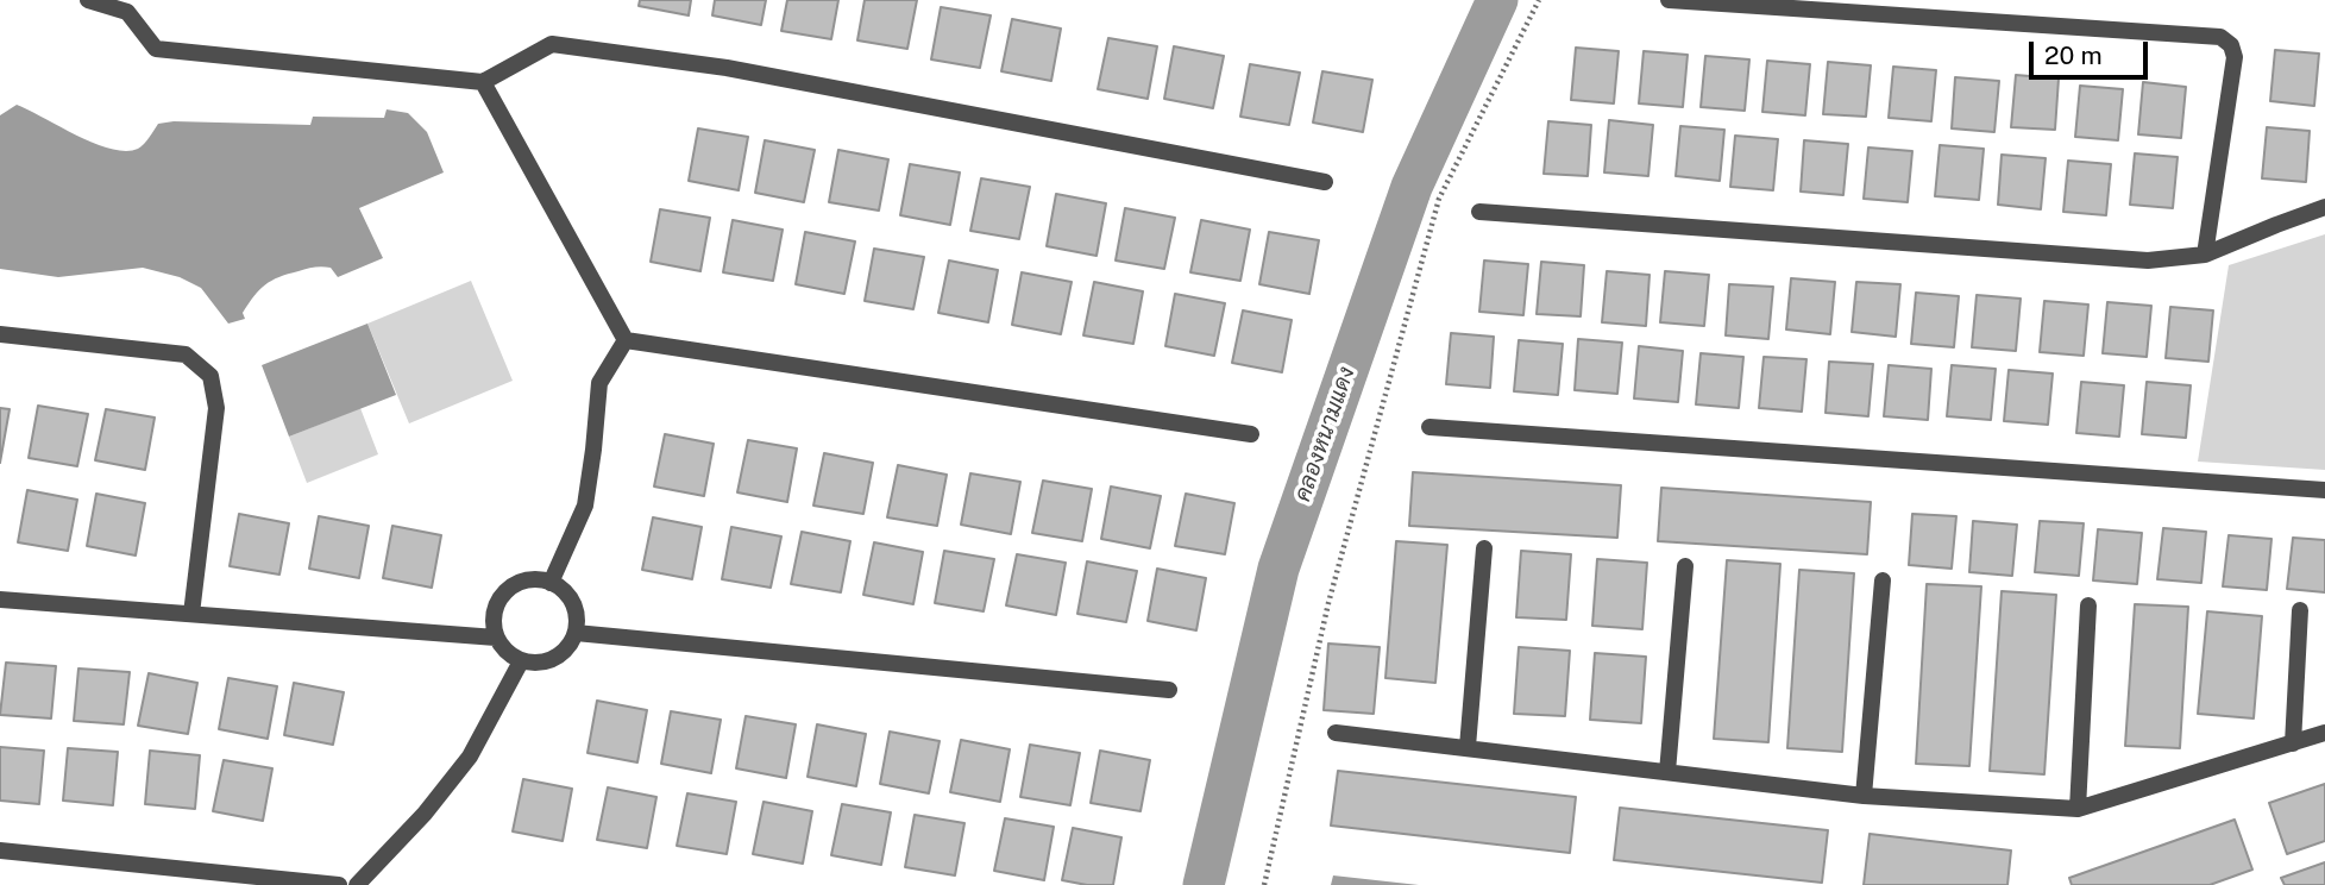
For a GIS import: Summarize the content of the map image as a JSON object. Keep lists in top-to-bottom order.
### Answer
{
  "water": ["คลองหนามแดง"],
  "scale_bar": "20 m"
}
